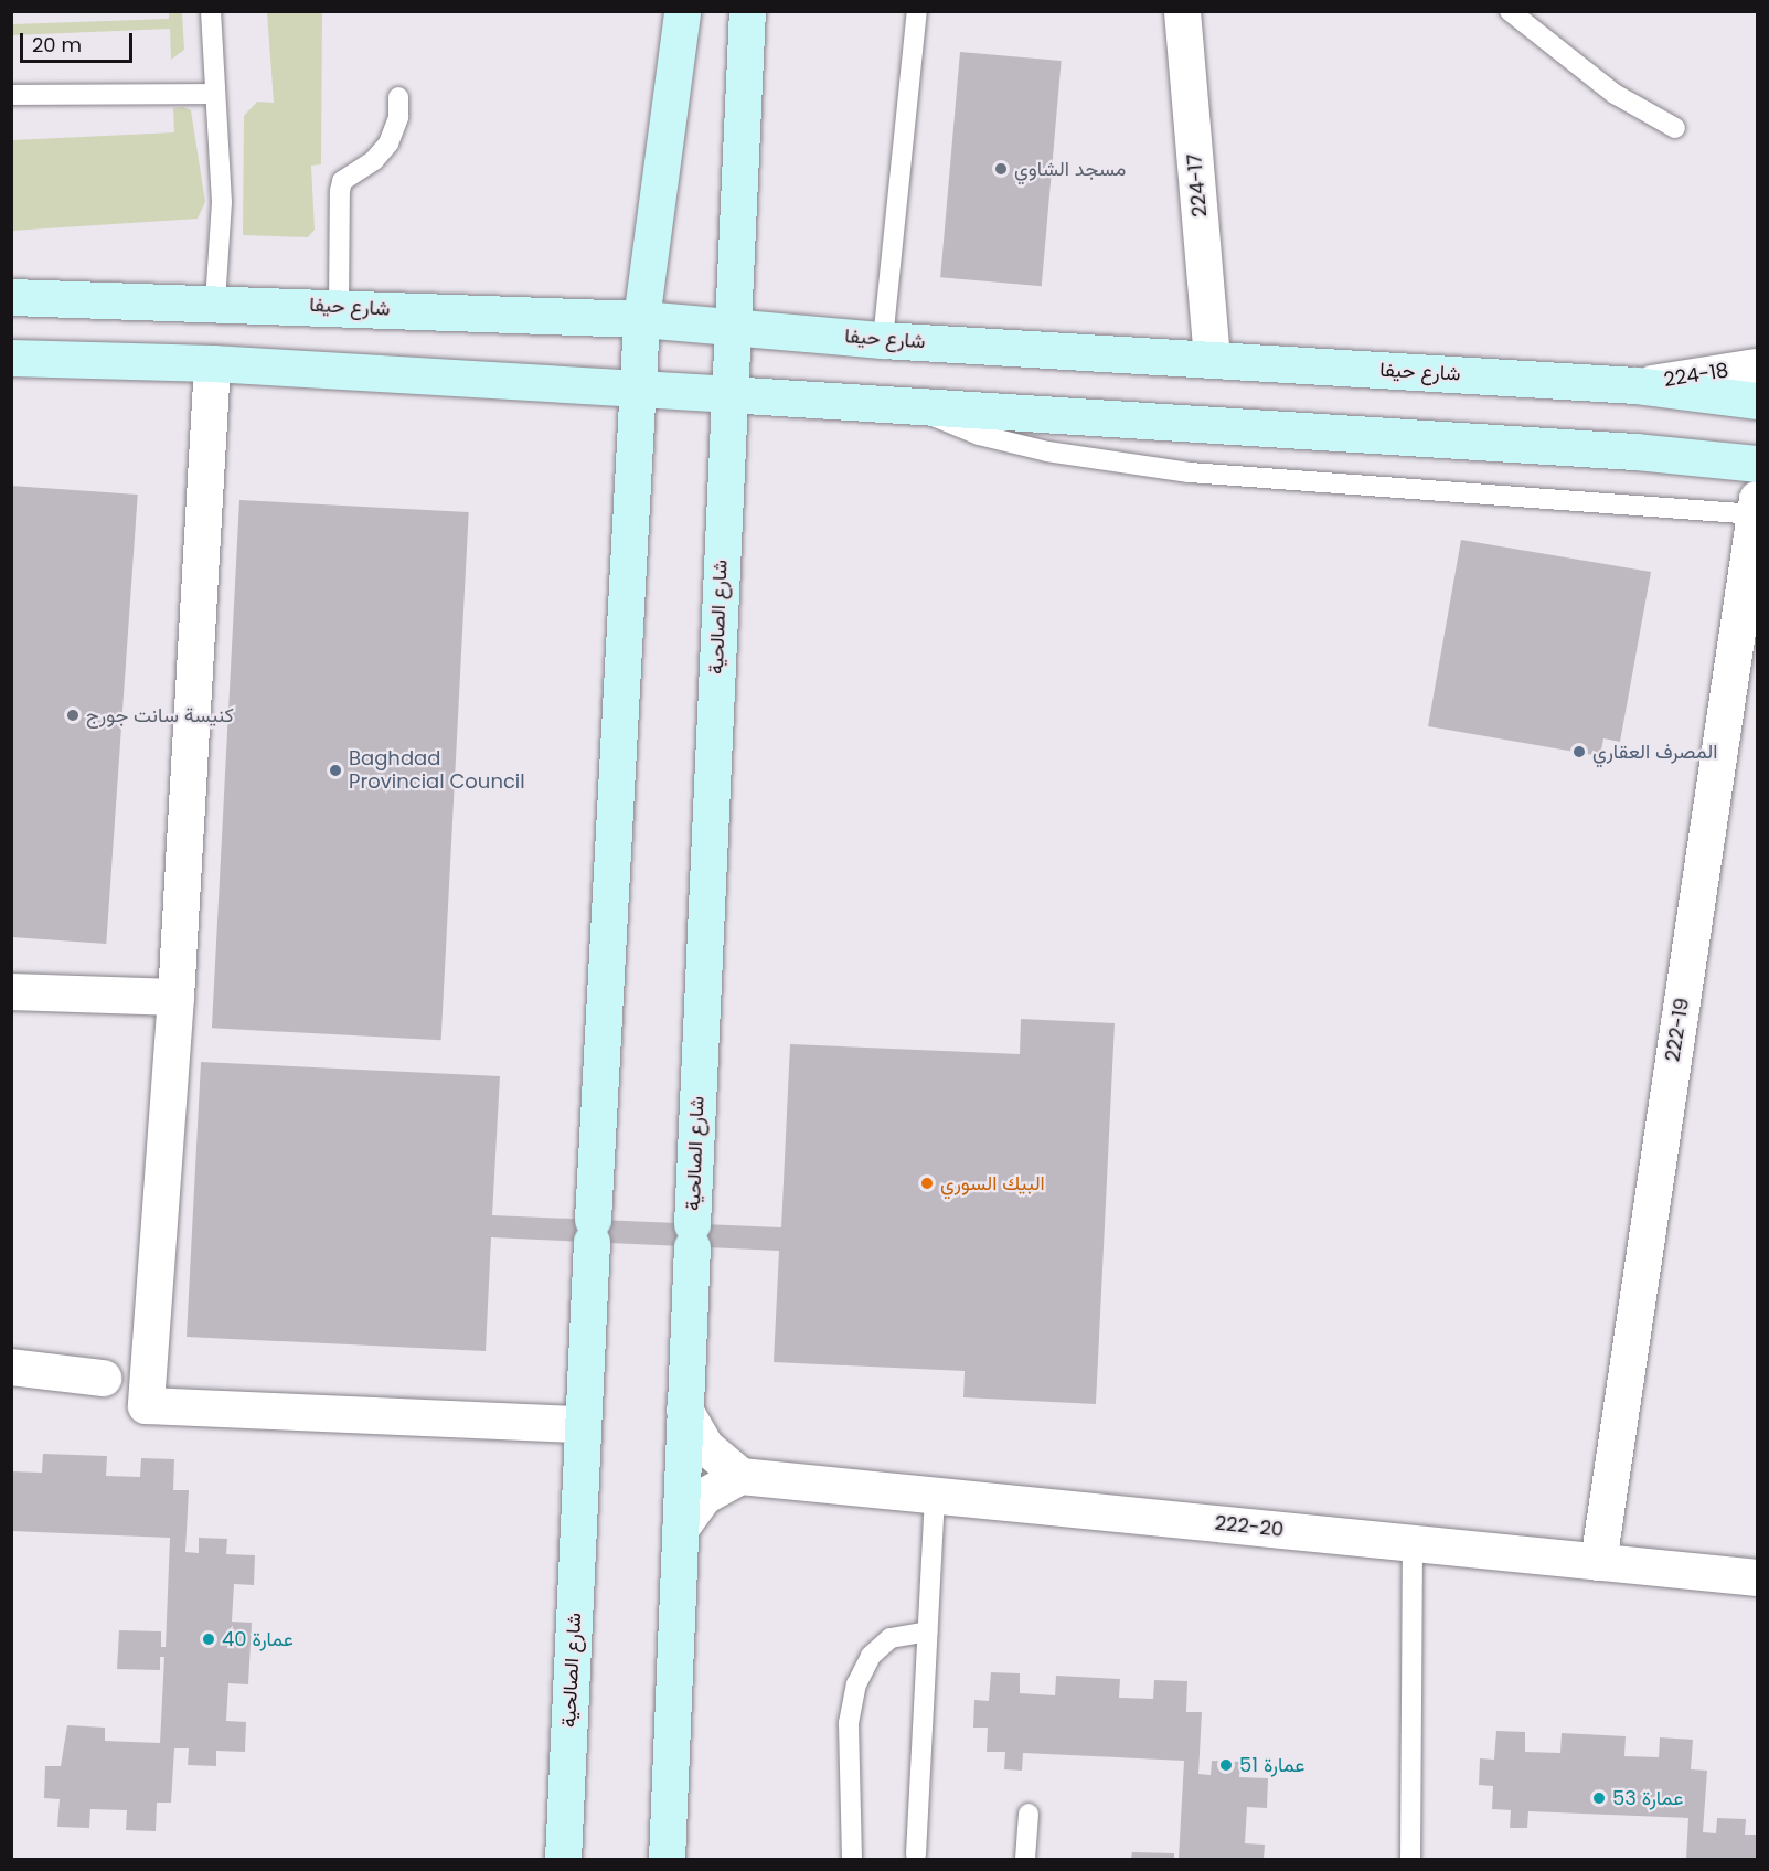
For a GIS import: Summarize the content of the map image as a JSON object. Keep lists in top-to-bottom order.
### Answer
{
  "streets": {
    "main road": ["شارع حيفا", "شارع الصالحية"],
    "street": [
      "224-17",
      "224-18",
      "222-19",
      "222-20"
    ]
  },
  "crossings": [
    ["224-17", "شارع حيفا"],
    ["شارع حيفا", "224-18"],
    ["شارع حيفا", "شارع الصالحية"],
    ["222-19", "222-20"]
  ],
  "places": [
    "مسجد الشاوي",
    "كنيسة سانت جورج",
    "المصرف العقاري",
    "Baghdad Provincial Council",
    "البيك السوري",
    "عمارة 40",
    "عمارة 51",
    "عمارة 53"
  ],
  "scale_bar": "20 m"
}
